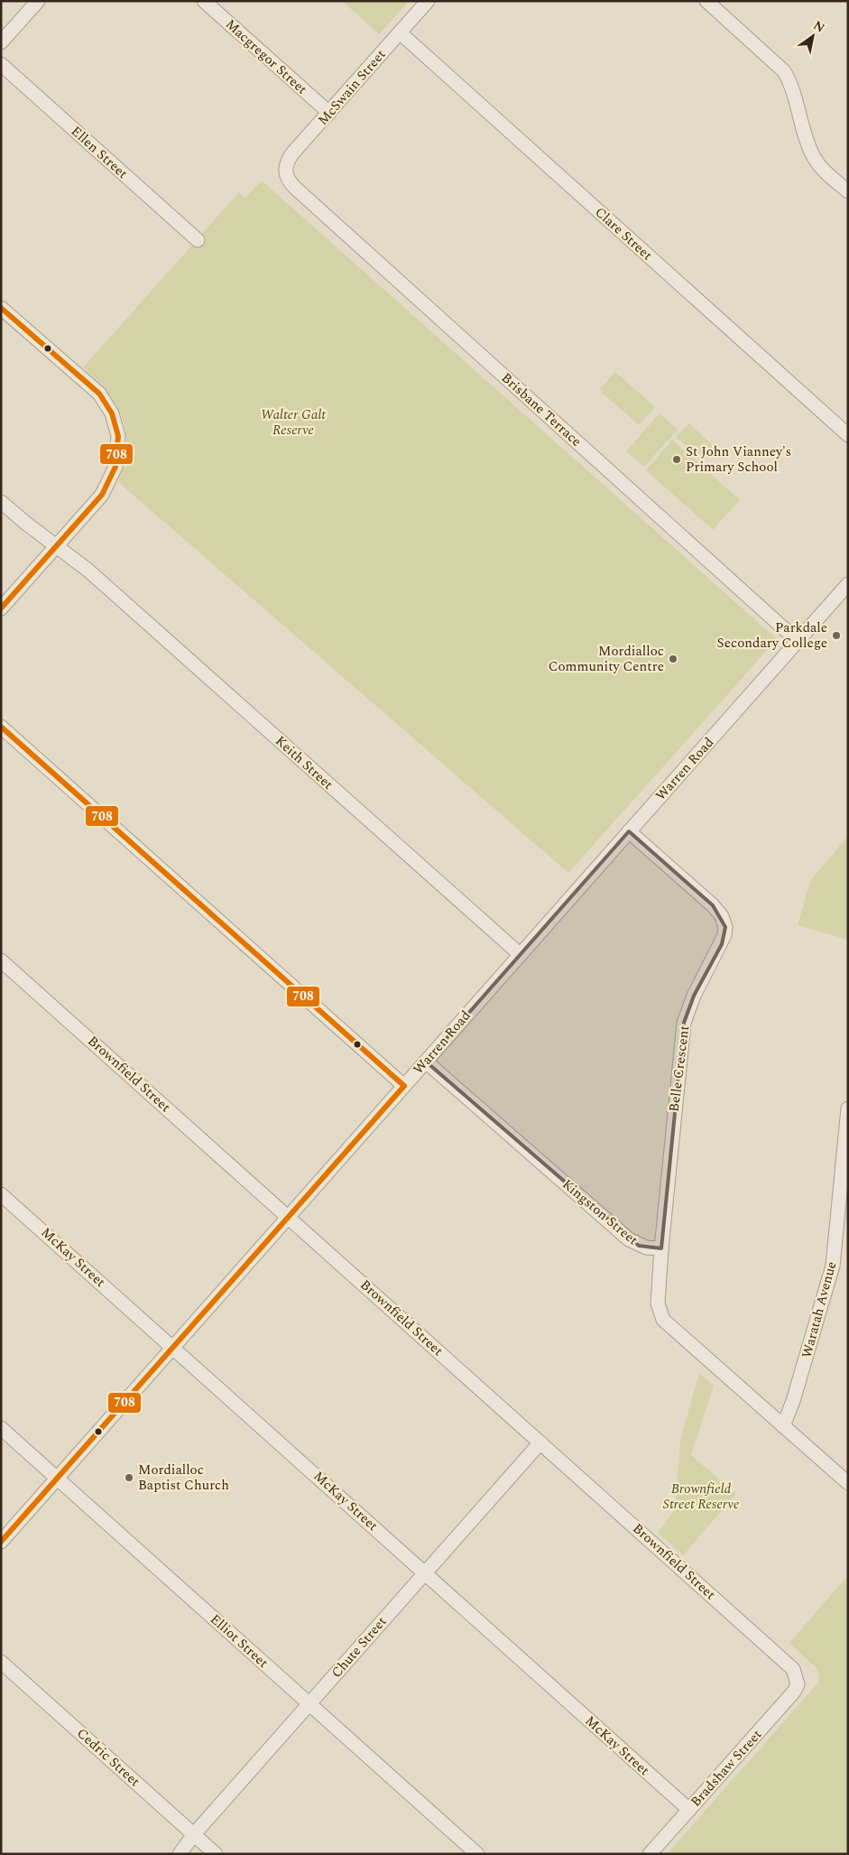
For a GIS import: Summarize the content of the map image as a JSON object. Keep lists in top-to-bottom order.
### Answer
{
  "streets": {
    "street": [
      "Macgregor Street",
      "McSwain Street",
      "Ellen Street",
      "Clare Street",
      "Brisbane Terrace",
      "Keith Street",
      "Warren Road",
      "Belle Crescent",
      "Brownfield Street",
      "Kingston Street",
      "McKay Street",
      "Waratah Avenue",
      "Elliot Street",
      "Chute Street",
      "Cedric Street",
      "Bradshaw Street"
    ]
  },
  "crossings": [
    ["Macgregor Street", "McSwain Street"],
    ["McSwain Street", "Clare Street"],
    ["McSwain Street", "Brisbane Terrace"],
    ["Brisbane Terrace", "Warren Road"],
    ["Keith Street", "Warren Road"],
    ["Warren Road", "Belle Crescent"],
    ["Warren Road", "Brownfield Street"],
    ["Warren Road", "Kingston Street"],
    ["Warren Road", "McKay Street"],
    ["Warren Road", "Elliot Street"],
    ["Belle Crescent", "Kingston Street"],
    ["Brownfield Street", "Chute Street"],
    ["Brownfield Street", "Bradshaw Street"],
    ["McKay Street", "Chute Street"],
    ["McKay Street", "Bradshaw Street"],
    ["Elliot Street", "Chute Street"],
    ["Chute Street", "Cedric Street"]
  ],
  "parks": ["Walter Galt Reserve", "Brownfield Street Reserve"],
  "places": [
    "St John Vianney's Primary School",
    "Parkdale Secondary College",
    "Mordialloc Community Centre",
    "Mordialloc Baptist Church"
  ],
  "lines": ["transit line 708"],
  "north": "top right"
}
